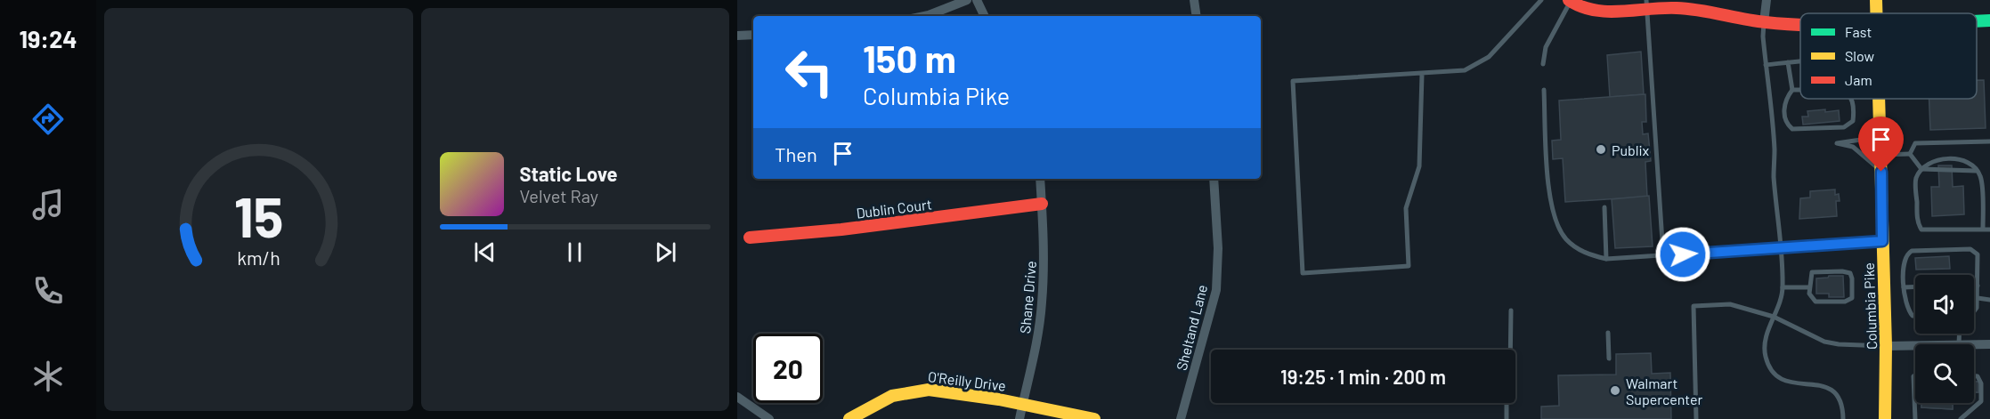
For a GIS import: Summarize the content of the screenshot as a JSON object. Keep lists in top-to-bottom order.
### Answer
{
  "streets": {
    "street": [
      "Dublin Court",
      "Shane Drive",
      "Columbia Pike",
      "Sheltand Lane",
      "O'Reilly Drive"
    ]
  },
  "crossings": [
    ["Dublin Court", "Shane Drive"],
    ["Shane Drive", "O'Reilly Drive"]
  ],
  "places": ["Publix", "Walmart Supercenter"],
  "legend": ["Fast", "Slow", "Jam"],
  "page": {
    "tabs": "19:24",
    "turn": ["150 m", "Columbia Pike"],
    "then": "Then",
    "song": ["Static Love", "Velvet Ray"],
    "limit": "20",
    "trip": "19:25 · 1 min · 200 m",
    "gauge": ["15", "km/h"]
  }
}
